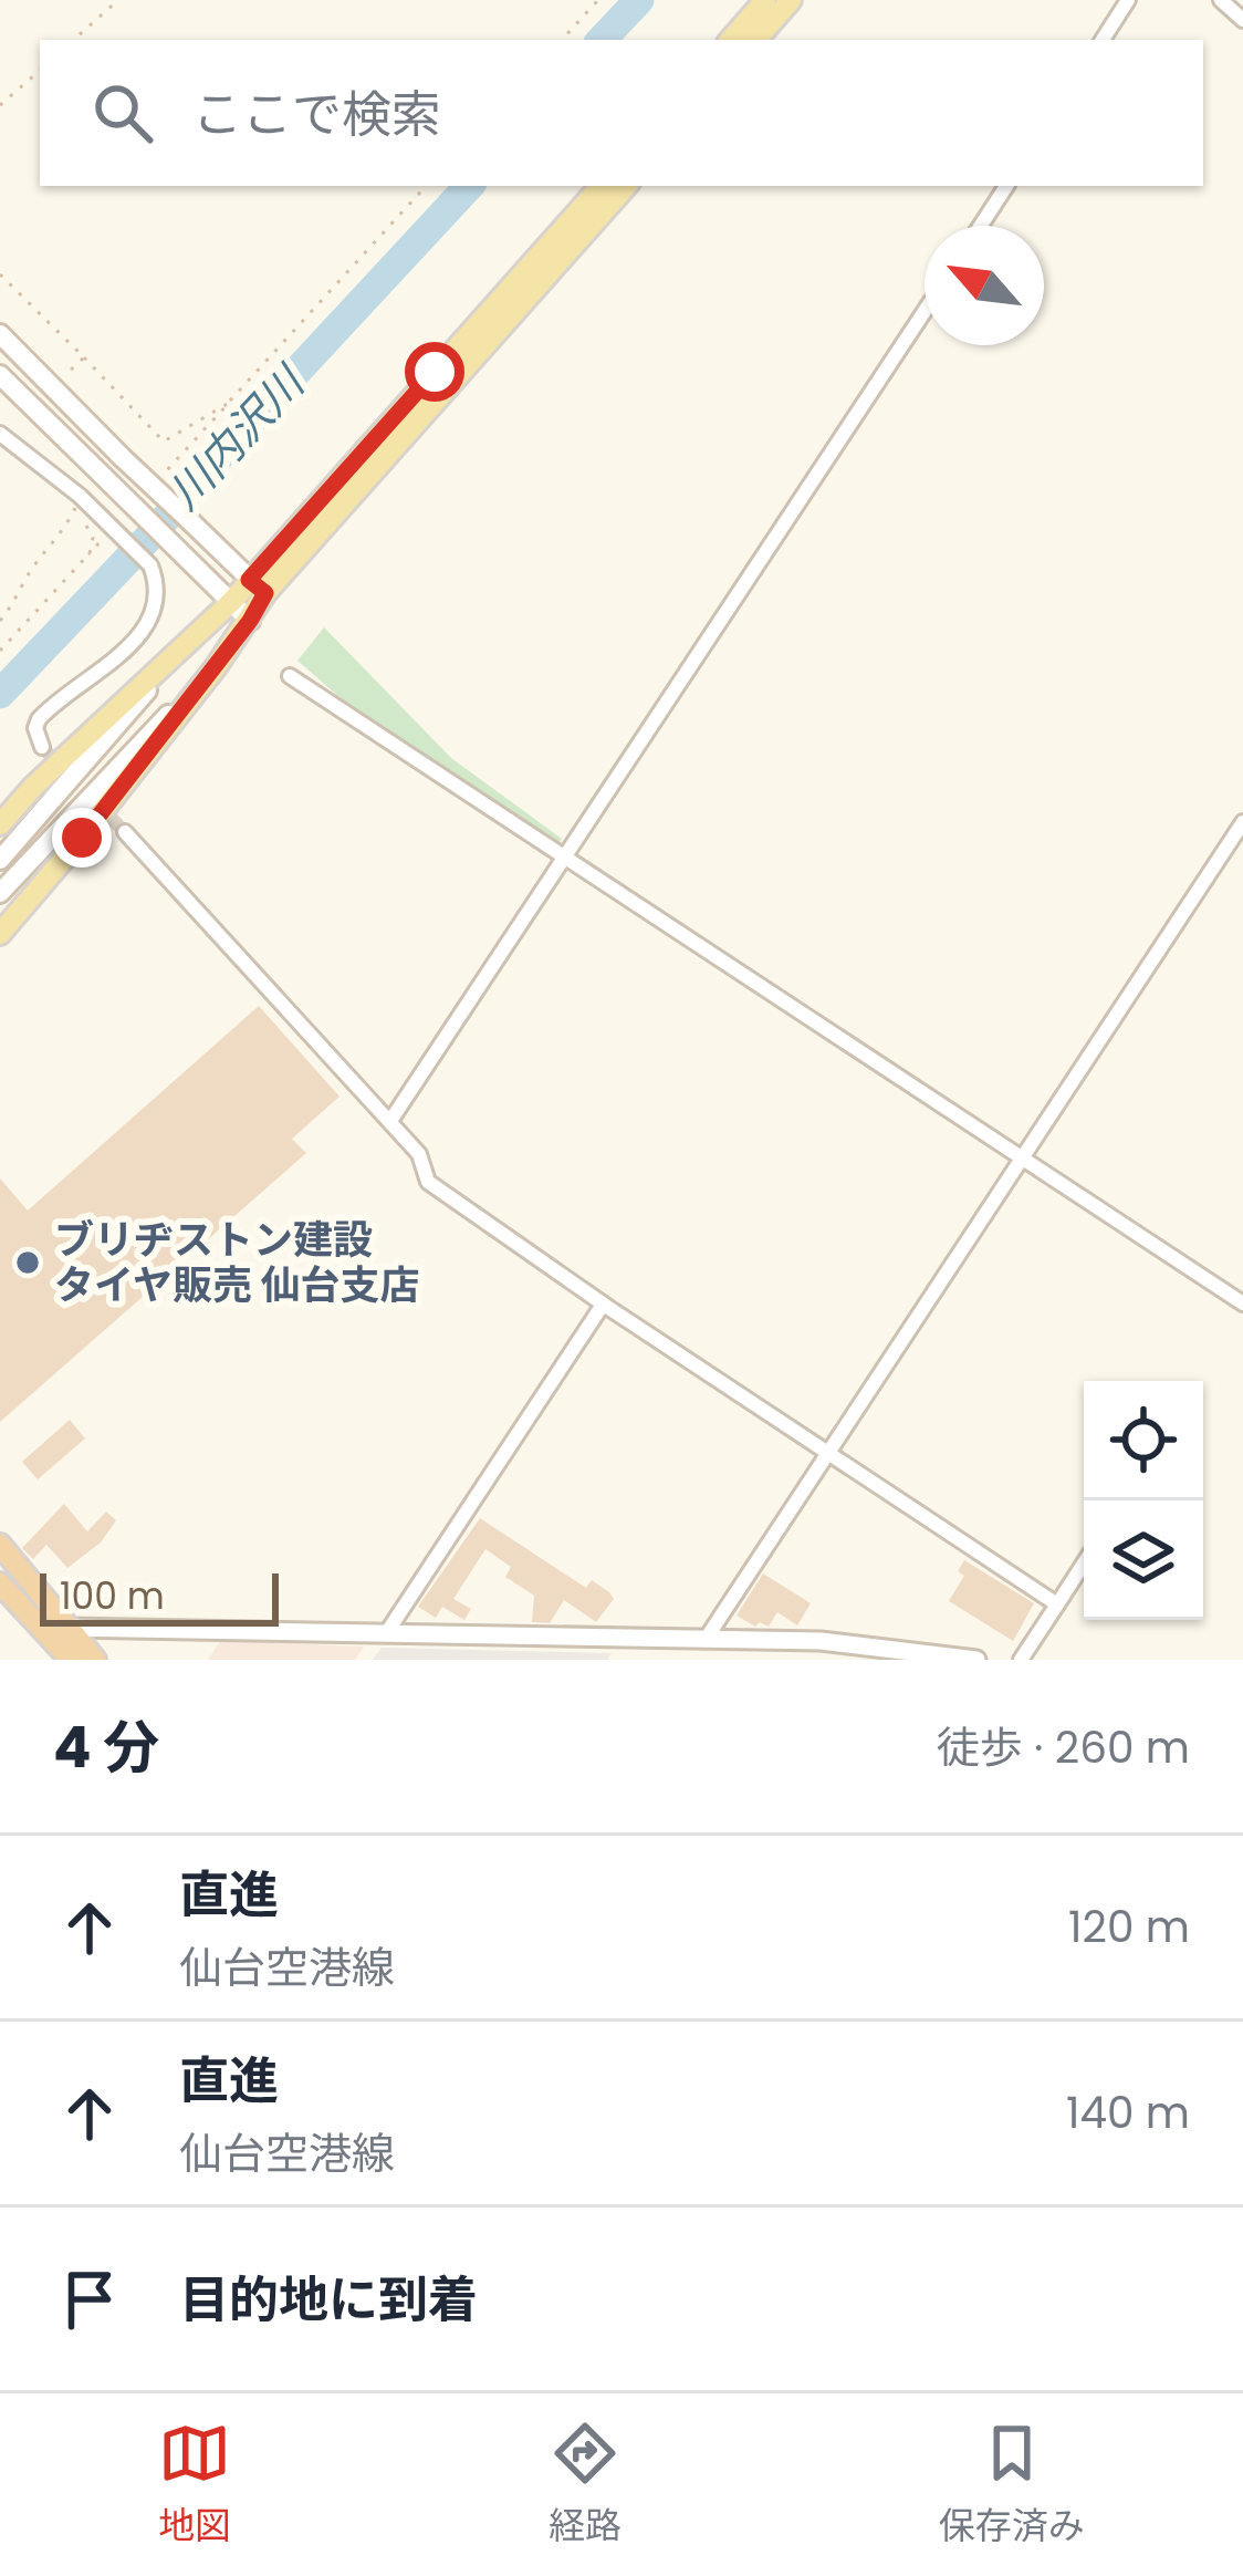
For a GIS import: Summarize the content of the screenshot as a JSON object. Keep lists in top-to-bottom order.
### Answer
{
  "water": ["川内沢川"],
  "places": ["ブリヂストン建設 タイヤ販売 仙台支店"],
  "scale_bar": "100 m",
  "north": "top left",
  "page": {
    "search": "ここで検索",
    "scale": "100 m",
    "heading": ["4 分", "徒歩 · 260 m"],
    "list": [
      ["直進", "仙台空港線", "120 m"],
      ["直進", "仙台空港線", "140 m"],
      "目的地に到着"
    ],
    "nav": ["地図", "経路", "保存済み"]
  }
}
